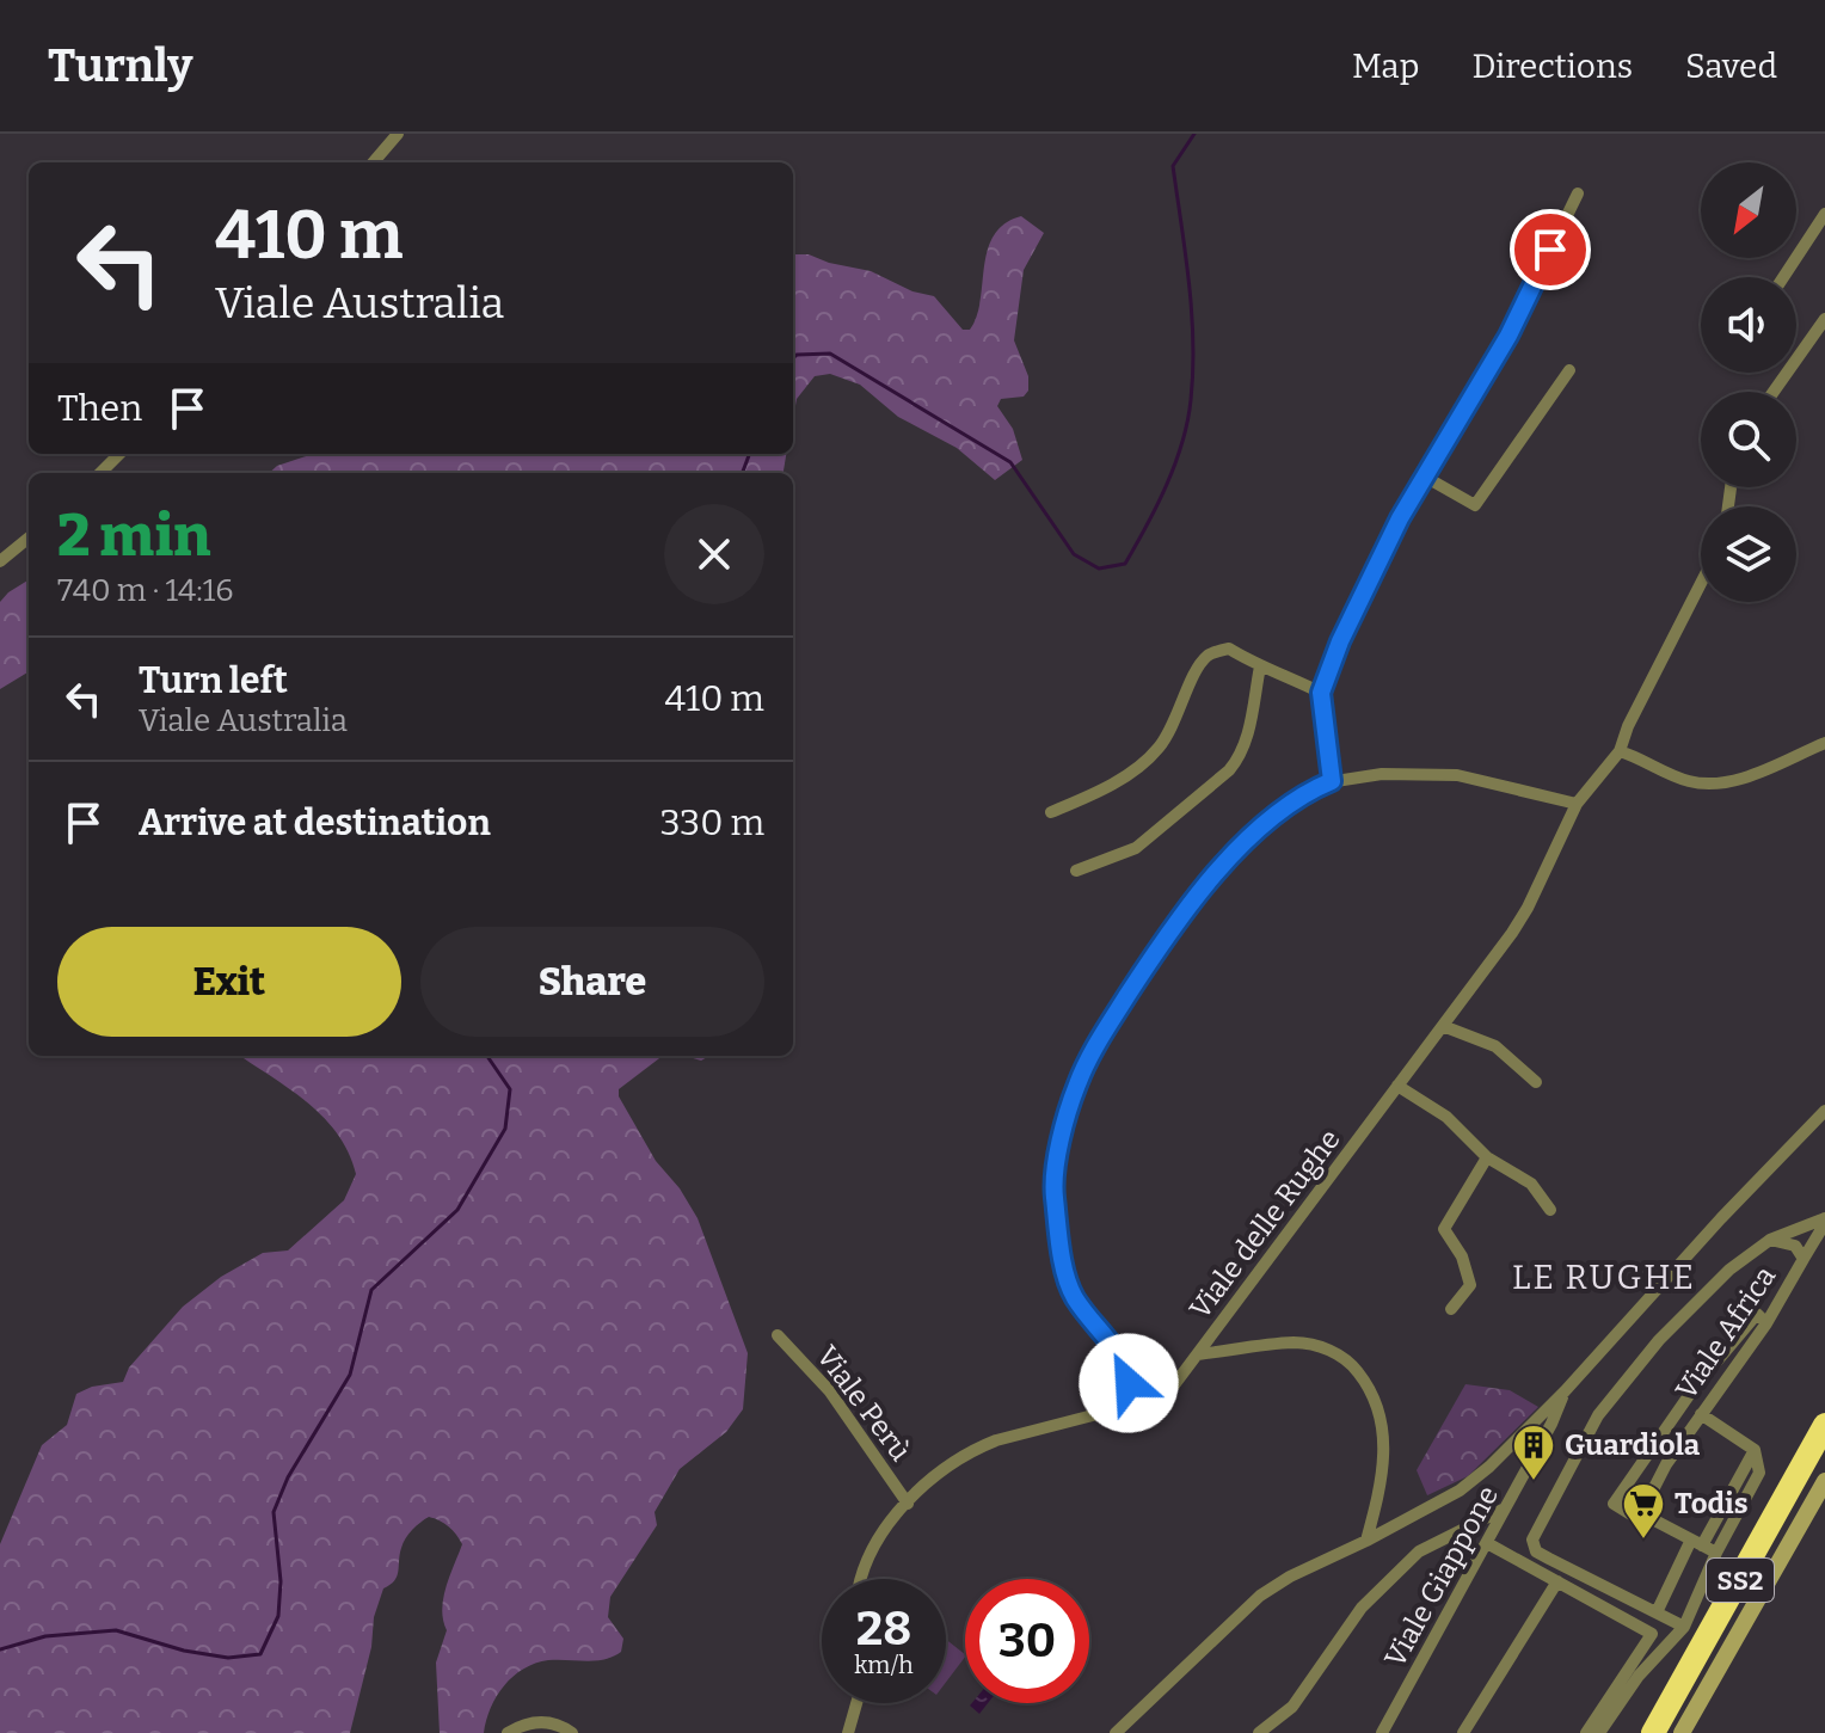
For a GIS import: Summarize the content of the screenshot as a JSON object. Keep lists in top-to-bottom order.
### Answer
{
  "streets": {
    "highway": ["SS2"],
    "street": [
      "Viale delle Rughe",
      "Viale Africa",
      "Viale Perù",
      "Viale Giappone"
    ]
  },
  "crossings": [
    ["Viale delle Rughe", "Viale Perù"]
  ],
  "districts": ["LE RUGHE"],
  "places": {
    "building": ["Guardiola"],
    "supermarket": ["Todis"]
  },
  "north": "bottom left",
  "page": {
    "header": "Turnly",
    "nav": ["Map", "Directions", "Saved"],
    "turn": ["410 m", "Viale Australia"],
    "then": "Then",
    "heading": ["2 min", "740 m · 14:16"],
    "list": [
      {
        "name": "Turn left",
        "note": "Viale Australia",
        "value": "410 m"
      },
      {
        "name": "Arrive at destination",
        "value": "330 m"
      }
    ],
    "buttons": ["Exit", "Share"],
    "speed": "28 km/h",
    "limit": "30"
  }
}
